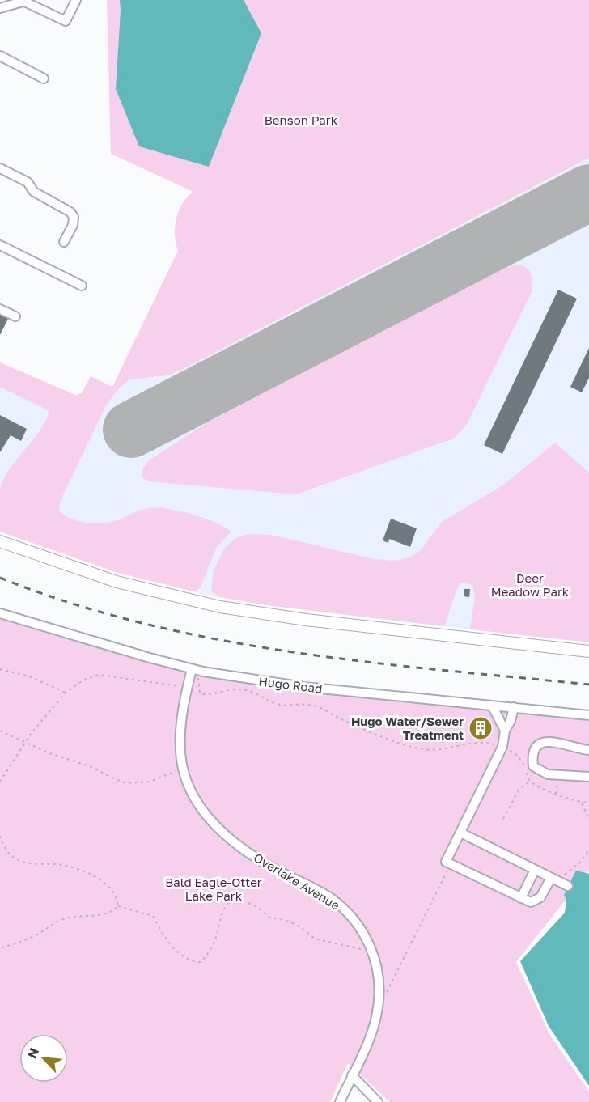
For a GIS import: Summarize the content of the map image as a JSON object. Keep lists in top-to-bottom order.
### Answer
{
  "streets": {
    "street": ["Hugo Road", "Overlake Avenue"]
  },
  "crossings": [
    ["Hugo Road", "Overlake Avenue"]
  ],
  "parks": ["Benson Park", "Deer Meadow Park", "Bald Eagle-Otter Lake Park"],
  "places": {
    "building": ["Hugo Water/Sewer Treatment"]
  },
  "north": "top left"
}
